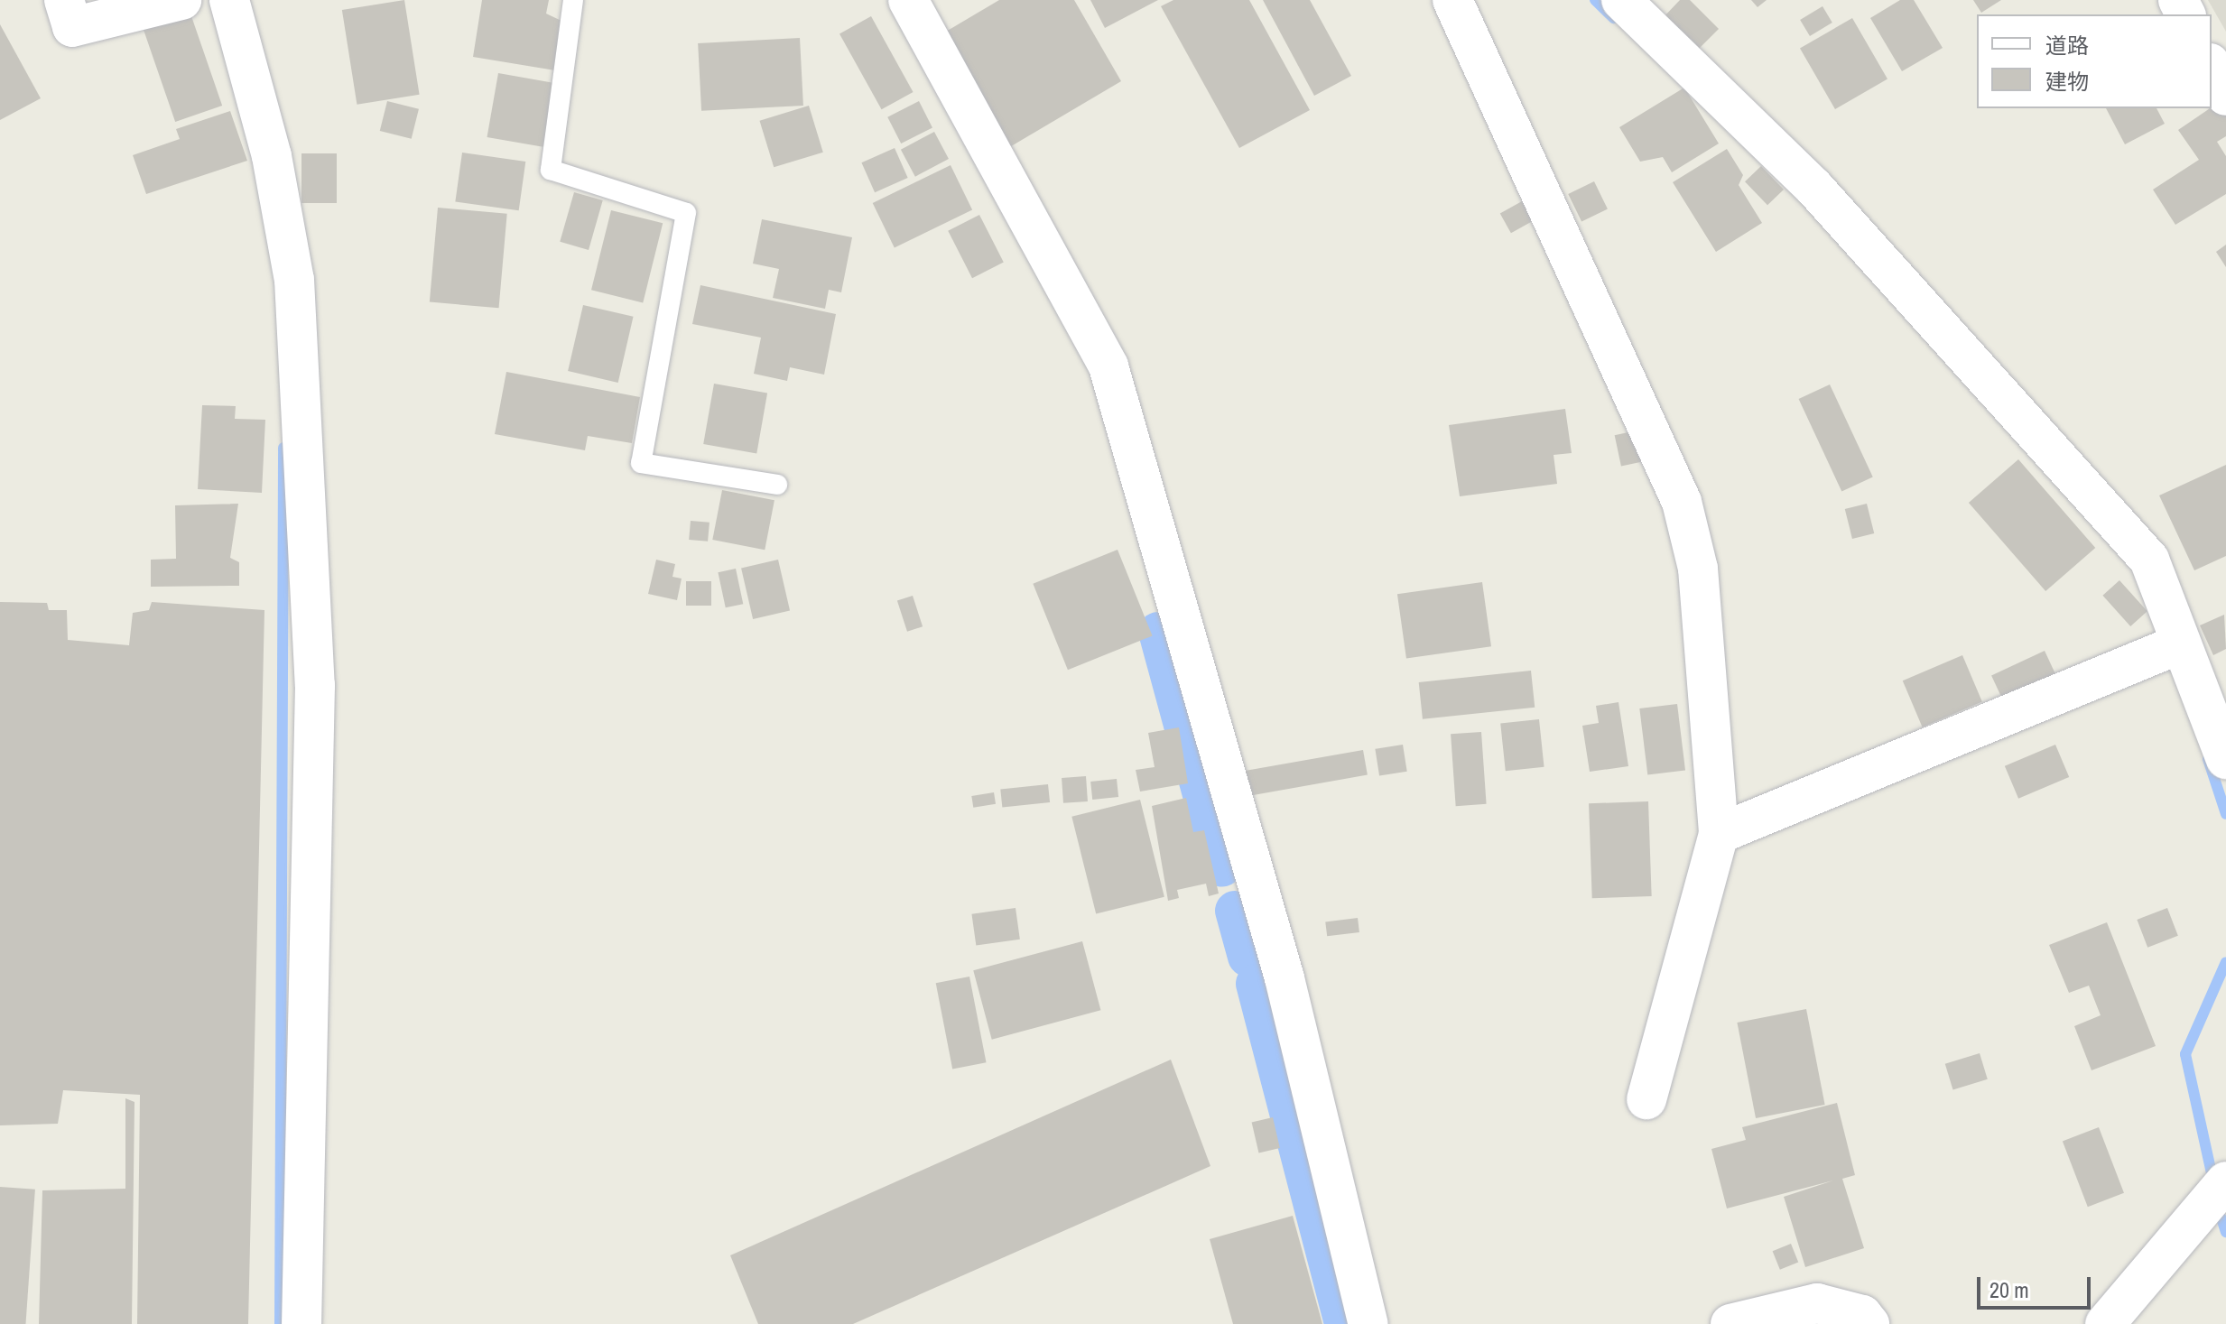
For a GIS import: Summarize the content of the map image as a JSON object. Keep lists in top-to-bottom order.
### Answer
{
  "legend": ["道路", "建物"],
  "scale_bar": "20 m"
}
